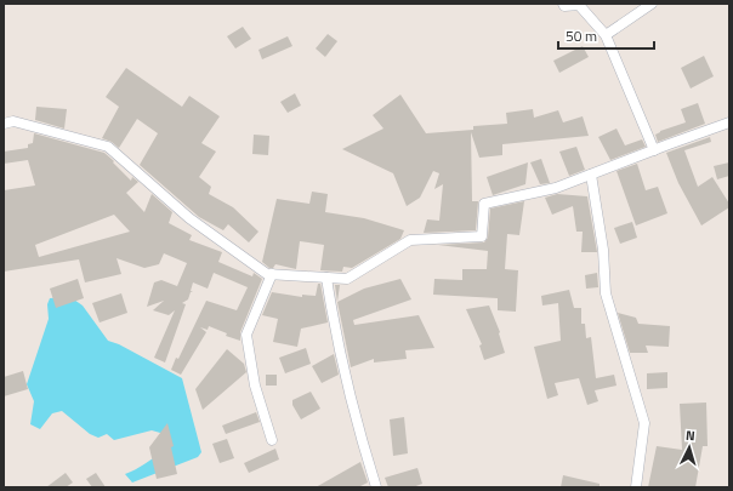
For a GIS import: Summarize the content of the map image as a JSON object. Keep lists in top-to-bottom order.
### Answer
{
  "scale_bar": "50 m",
  "north": "top"
}
